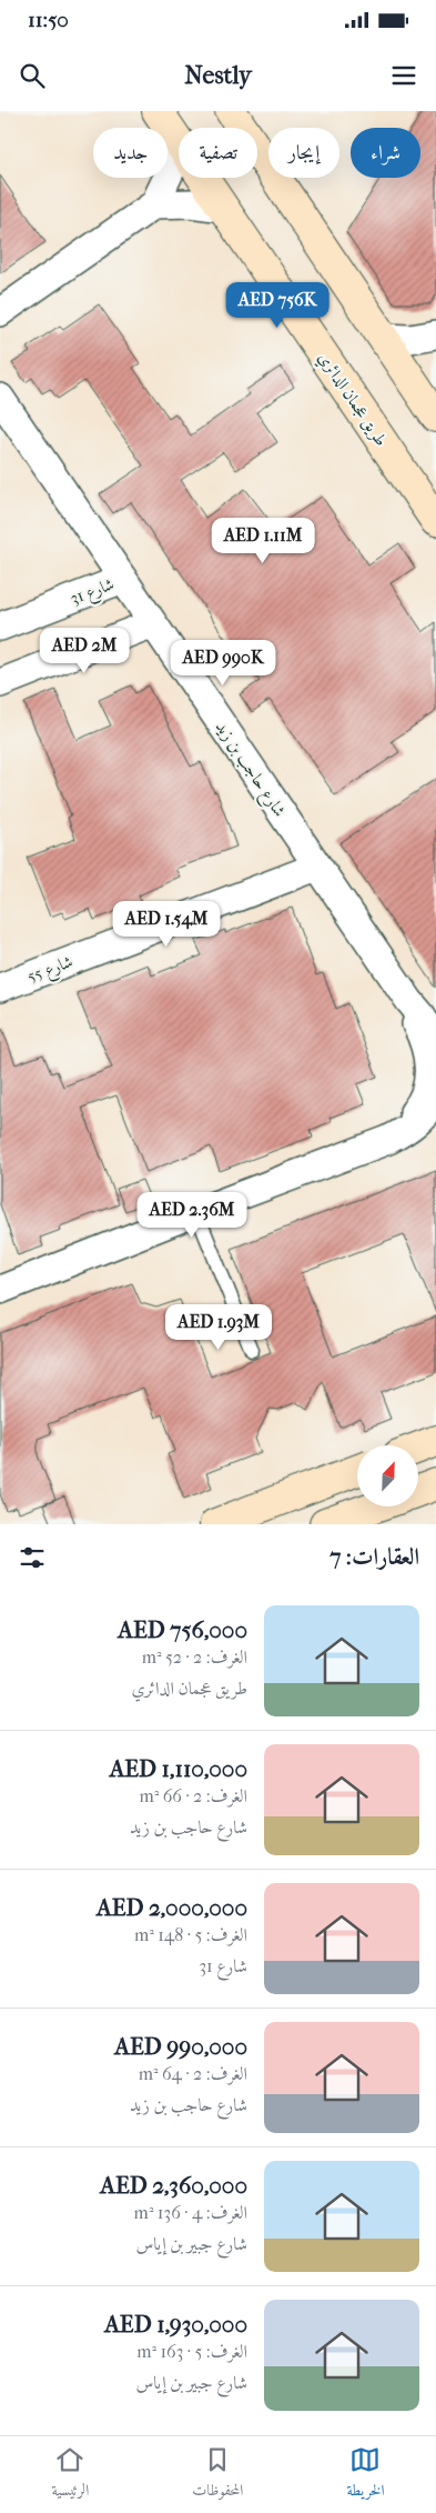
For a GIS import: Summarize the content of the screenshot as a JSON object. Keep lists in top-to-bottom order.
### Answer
{
  "streets": {
    "main road": ["طريق عجمان الدائري"],
    "street": ["شارع 31", "شارع حاجب بن زيد", "شارع 55"]
  },
  "crossings": [
    ["شارع 31", "شارع حاجب بن زيد"],
    ["شارع حاجب بن زيد", "شارع 55"]
  ],
  "north": "top right",
  "page": {
    "status": "11:50",
    "header": "Nestly",
    "chip": [
      "شراء",
      "إيجار",
      "تصفية",
      "جديد"
    ],
    "price": [
      "AED 756K",
      "AED 1.11M",
      "AED 2M",
      "AED 990K",
      "AED 1.54M",
      "AED 2.36M",
      "AED 1.93M"
    ],
    "heading": "العقارات: 7",
    "list": [
      {
        "name": "AED 756,000",
        "note": "الغرف: 2 · 52 m² · طريق عجمان الدائري"
      },
      {
        "name": "AED 1,110,000",
        "note": "الغرف: 2 · 66 m² · شارع حاجب بن زيد"
      },
      {
        "name": "AED 2,000,000",
        "note": "الغرف: 5 · 148 m² · شارع 31"
      },
      {
        "name": "AED 990,000",
        "note": "الغرف: 2 · 64 m² · شارع حاجب بن زيد"
      },
      {
        "name": "AED 2,360,000",
        "note": "الغرف: 4 · 136 m² · شارع جبير بن إياس"
      },
      {
        "name": "AED 1,930,000",
        "note": "الغرف: 5 · 163 m² · شارع جبير بن إياس"
      }
    ],
    "tabs": ["الخريطة", "المحفوظات", "الرئيسية"]
  }
}
